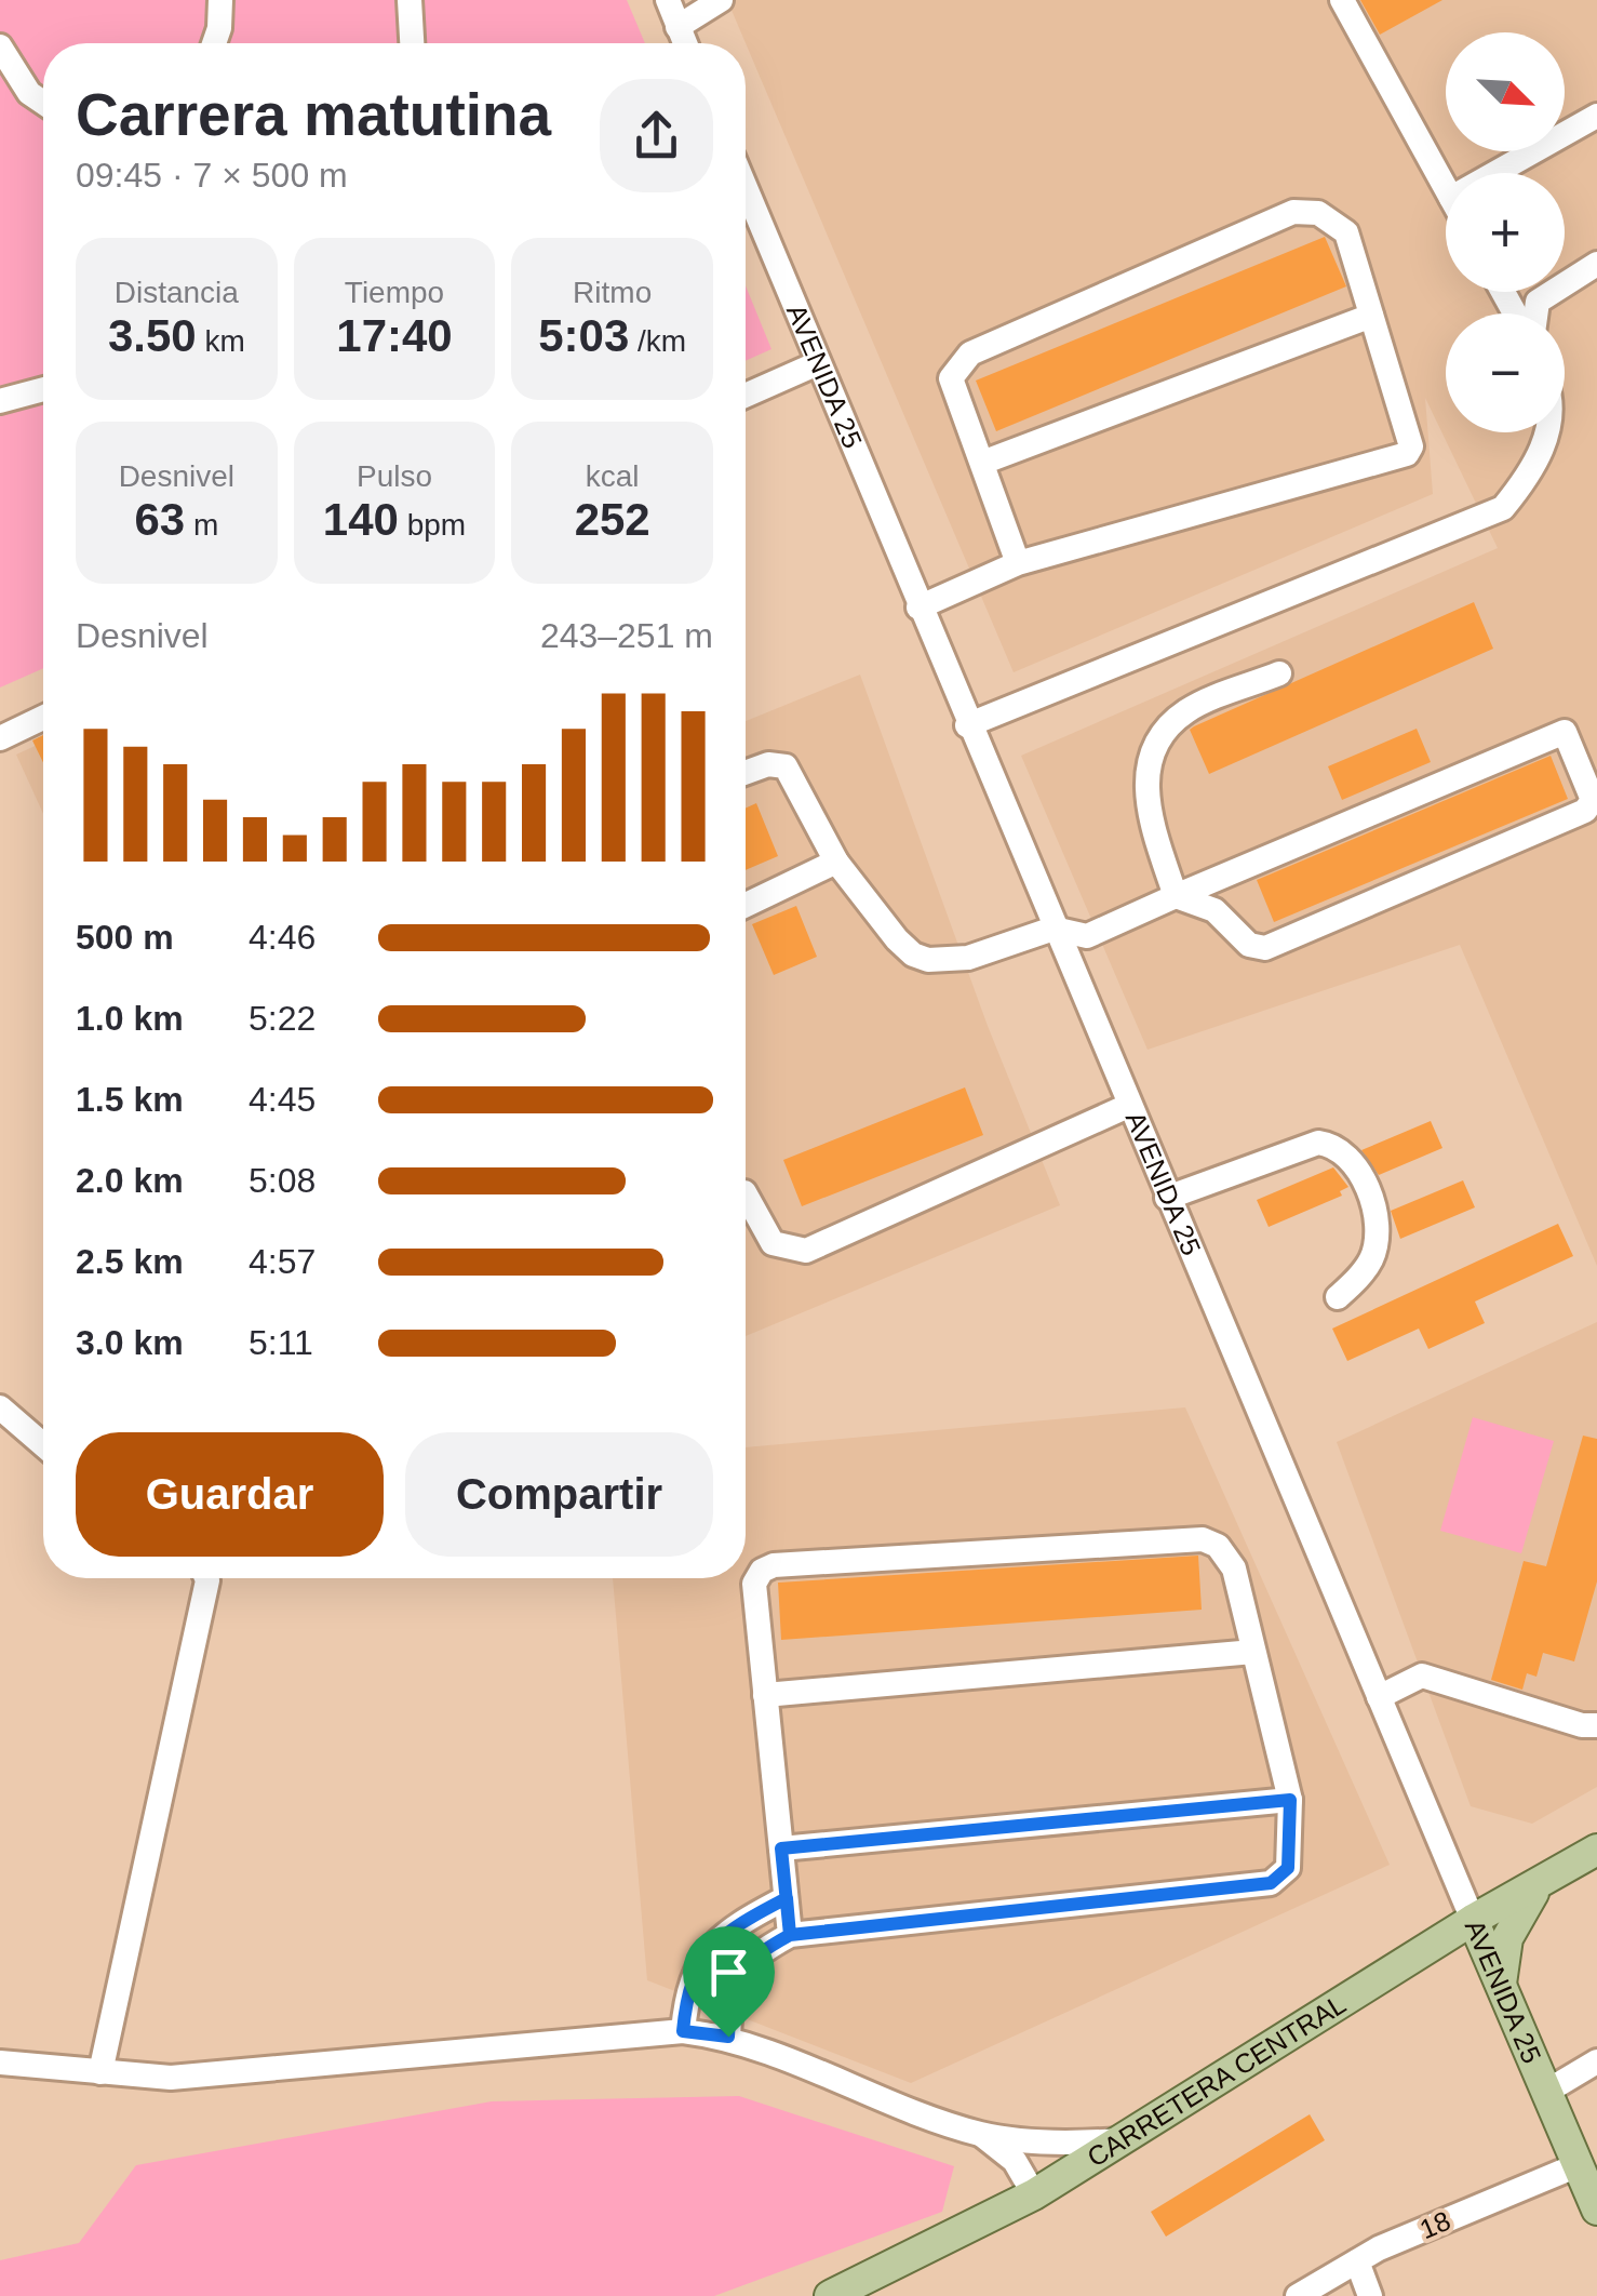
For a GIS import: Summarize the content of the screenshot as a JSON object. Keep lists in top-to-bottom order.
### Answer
{
  "streets": {
    "main road": ["AVENIDA 25", "CARRETERA CENTRAL"],
    "street": ["18"]
  },
  "crossings": [
    ["AVENIDA 25", "CARRETERA CENTRAL"],
    ["AVENIDA 25", "18"]
  ],
  "north": "bottom right",
  "page": {
    "map_buttons": ["+", "−"],
    "heading": ["Carrera matutina", "09:45 · 7 × 500 m"],
    "stats": [
      ["Distancia", "3.50 km"],
      ["Tiempo", "17:40"],
      ["Ritmo", "5:03 /km"],
      ["Desnivel", "63 m"],
      ["Pulso", "140 bpm"],
      ["kcal", "252"]
    ],
    "chart": ["Desnivel", "243–251 m"],
    "list": [
      {
        "name": "500 m",
        "note": "4:46"
      },
      {
        "name": "1.0 km",
        "note": "5:22"
      },
      {
        "name": "1.5 km",
        "note": "4:45"
      },
      {
        "name": "2.0 km",
        "note": "5:08"
      },
      {
        "name": "2.5 km",
        "note": "4:57"
      },
      {
        "name": "3.0 km",
        "note": "5:11"
      }
    ],
    "buttons": ["Guardar", "Compartir"]
  }
}
